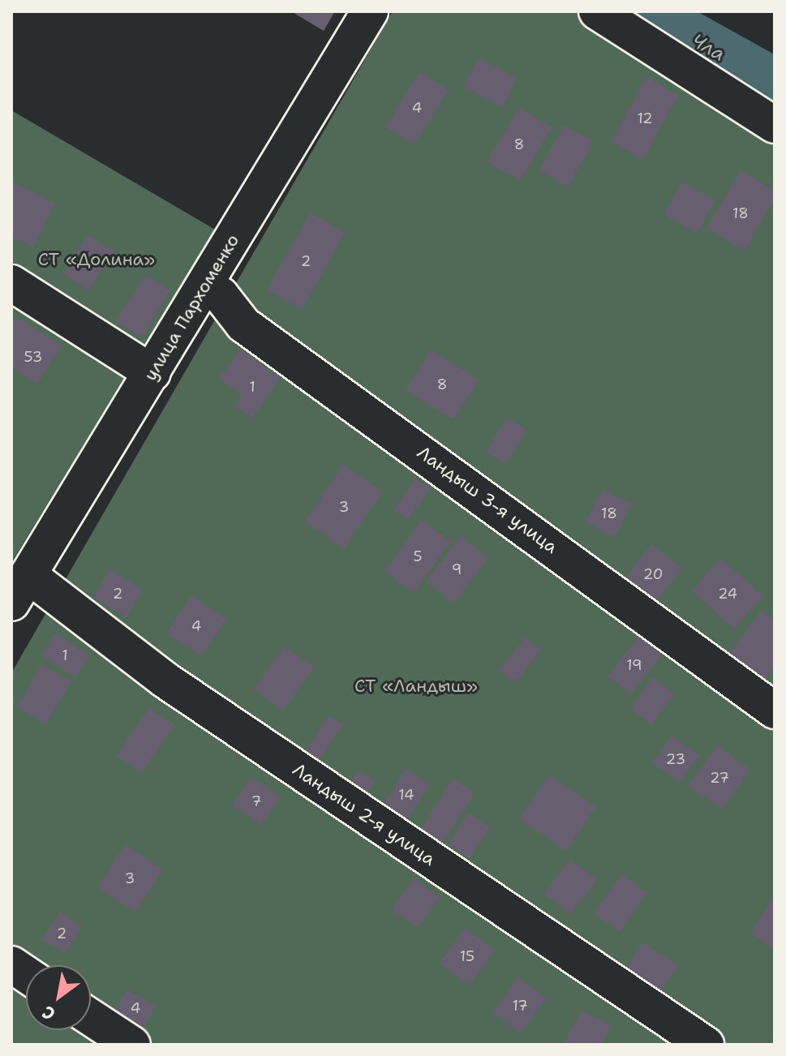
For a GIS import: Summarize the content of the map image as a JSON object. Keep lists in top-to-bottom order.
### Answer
{
  "streets": {
    "street": ["улица Пархоменко", "Ландыш 3-я улица", "Ландыш 2-я улица"]
  },
  "crossings": [
    ["улица Пархоменко", "Ландыш 3-я улица"],
    ["улица Пархоменко", "Ландыш 2-я улица"]
  ],
  "water": ["Чла"],
  "parks": ["СТ «Долина»", "СТ «Ландыш»"],
  "house_numbers": [
    "4",
    "12",
    "8",
    "18",
    "2",
    "53",
    "8",
    "1",
    "3",
    "18",
    "5",
    "9",
    "20",
    "2",
    "24",
    "4",
    "1",
    "19",
    "23",
    "27",
    "14",
    "7",
    "3",
    "2",
    "15",
    "17",
    "4"
  ],
  "north": "bottom left"
}
